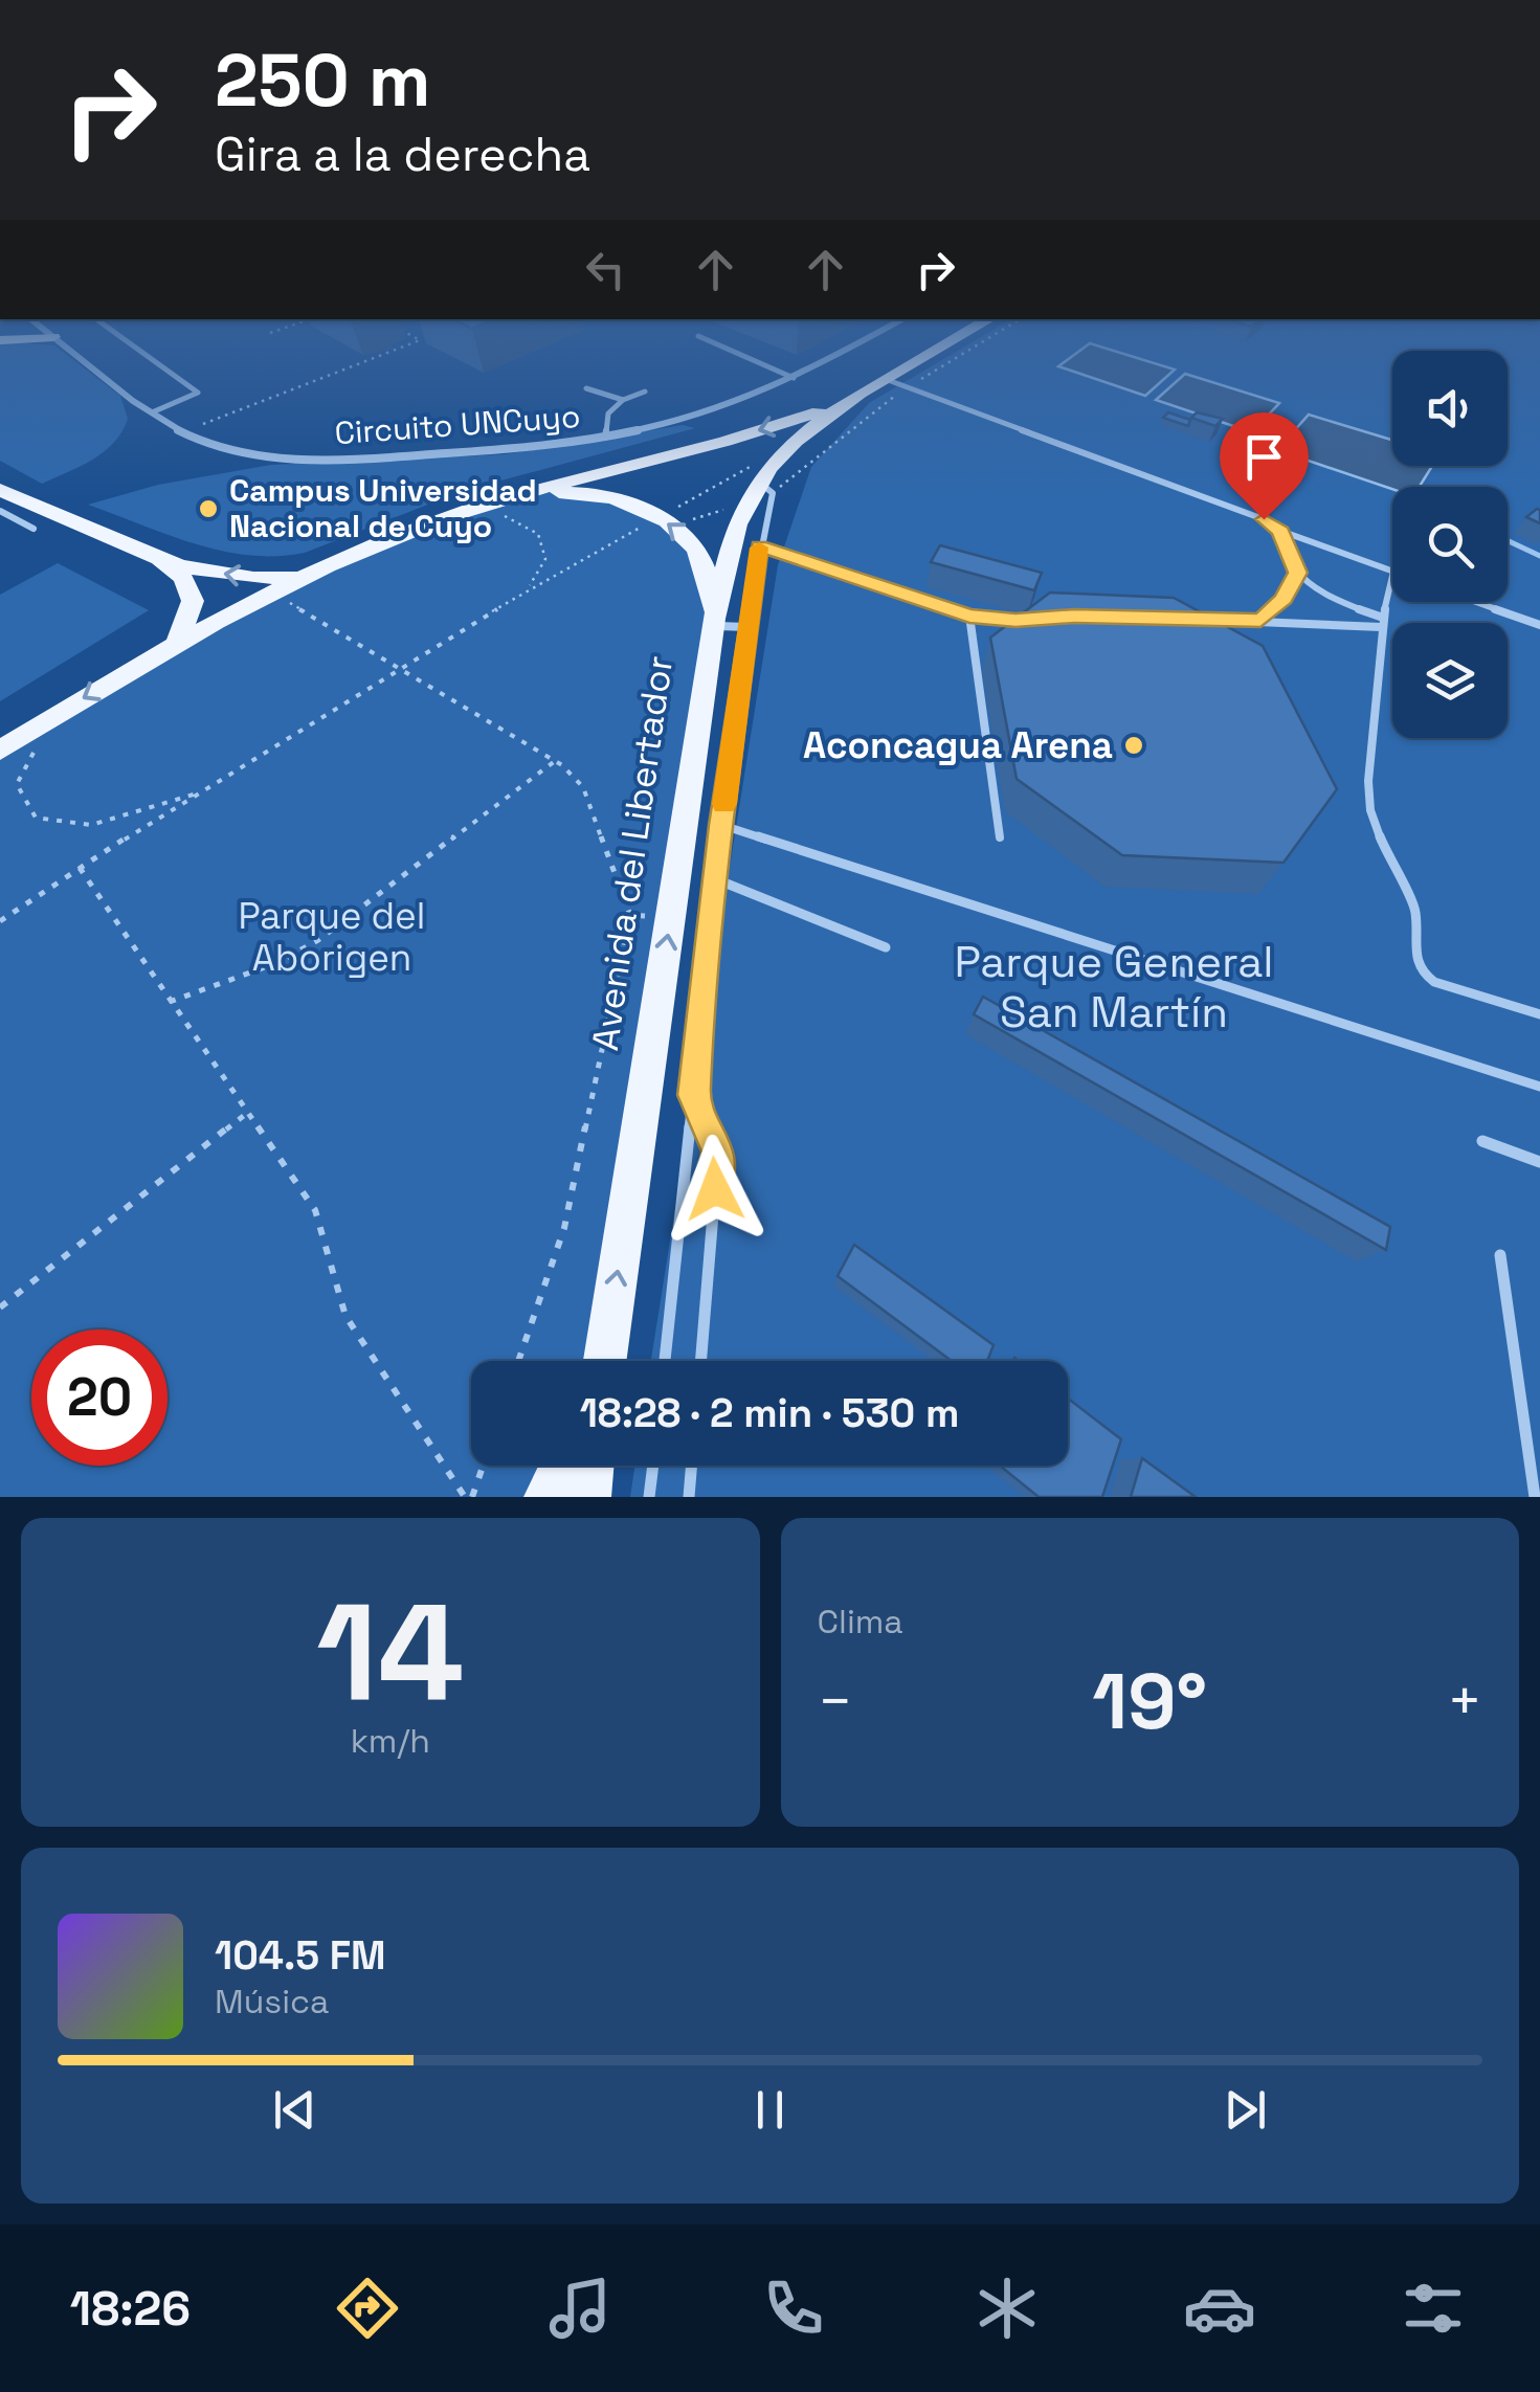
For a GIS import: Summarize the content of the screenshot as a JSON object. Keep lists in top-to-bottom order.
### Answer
{
  "streets": {
    "main road": ["Avenida del Libertador"],
    "street": ["Circuito UNCuyo"]
  },
  "parks": ["Parque del Aborigen", "Parque General San Martín"],
  "places": ["Campus Universidad Nacional de Cuyo", "Aconcagua Arena"],
  "page": {
    "turn": ["250 m", "Gira a la derecha"],
    "limit": "20",
    "trip": "18:28 · 2 min · 530 m",
    "tile": [
      ["14", "km/h"],
      "Clima"
    ],
    "heat": ["−", "19°", "+"],
    "song": ["104.5 FM", "Música"],
    "tabs": "18:26"
  }
}
